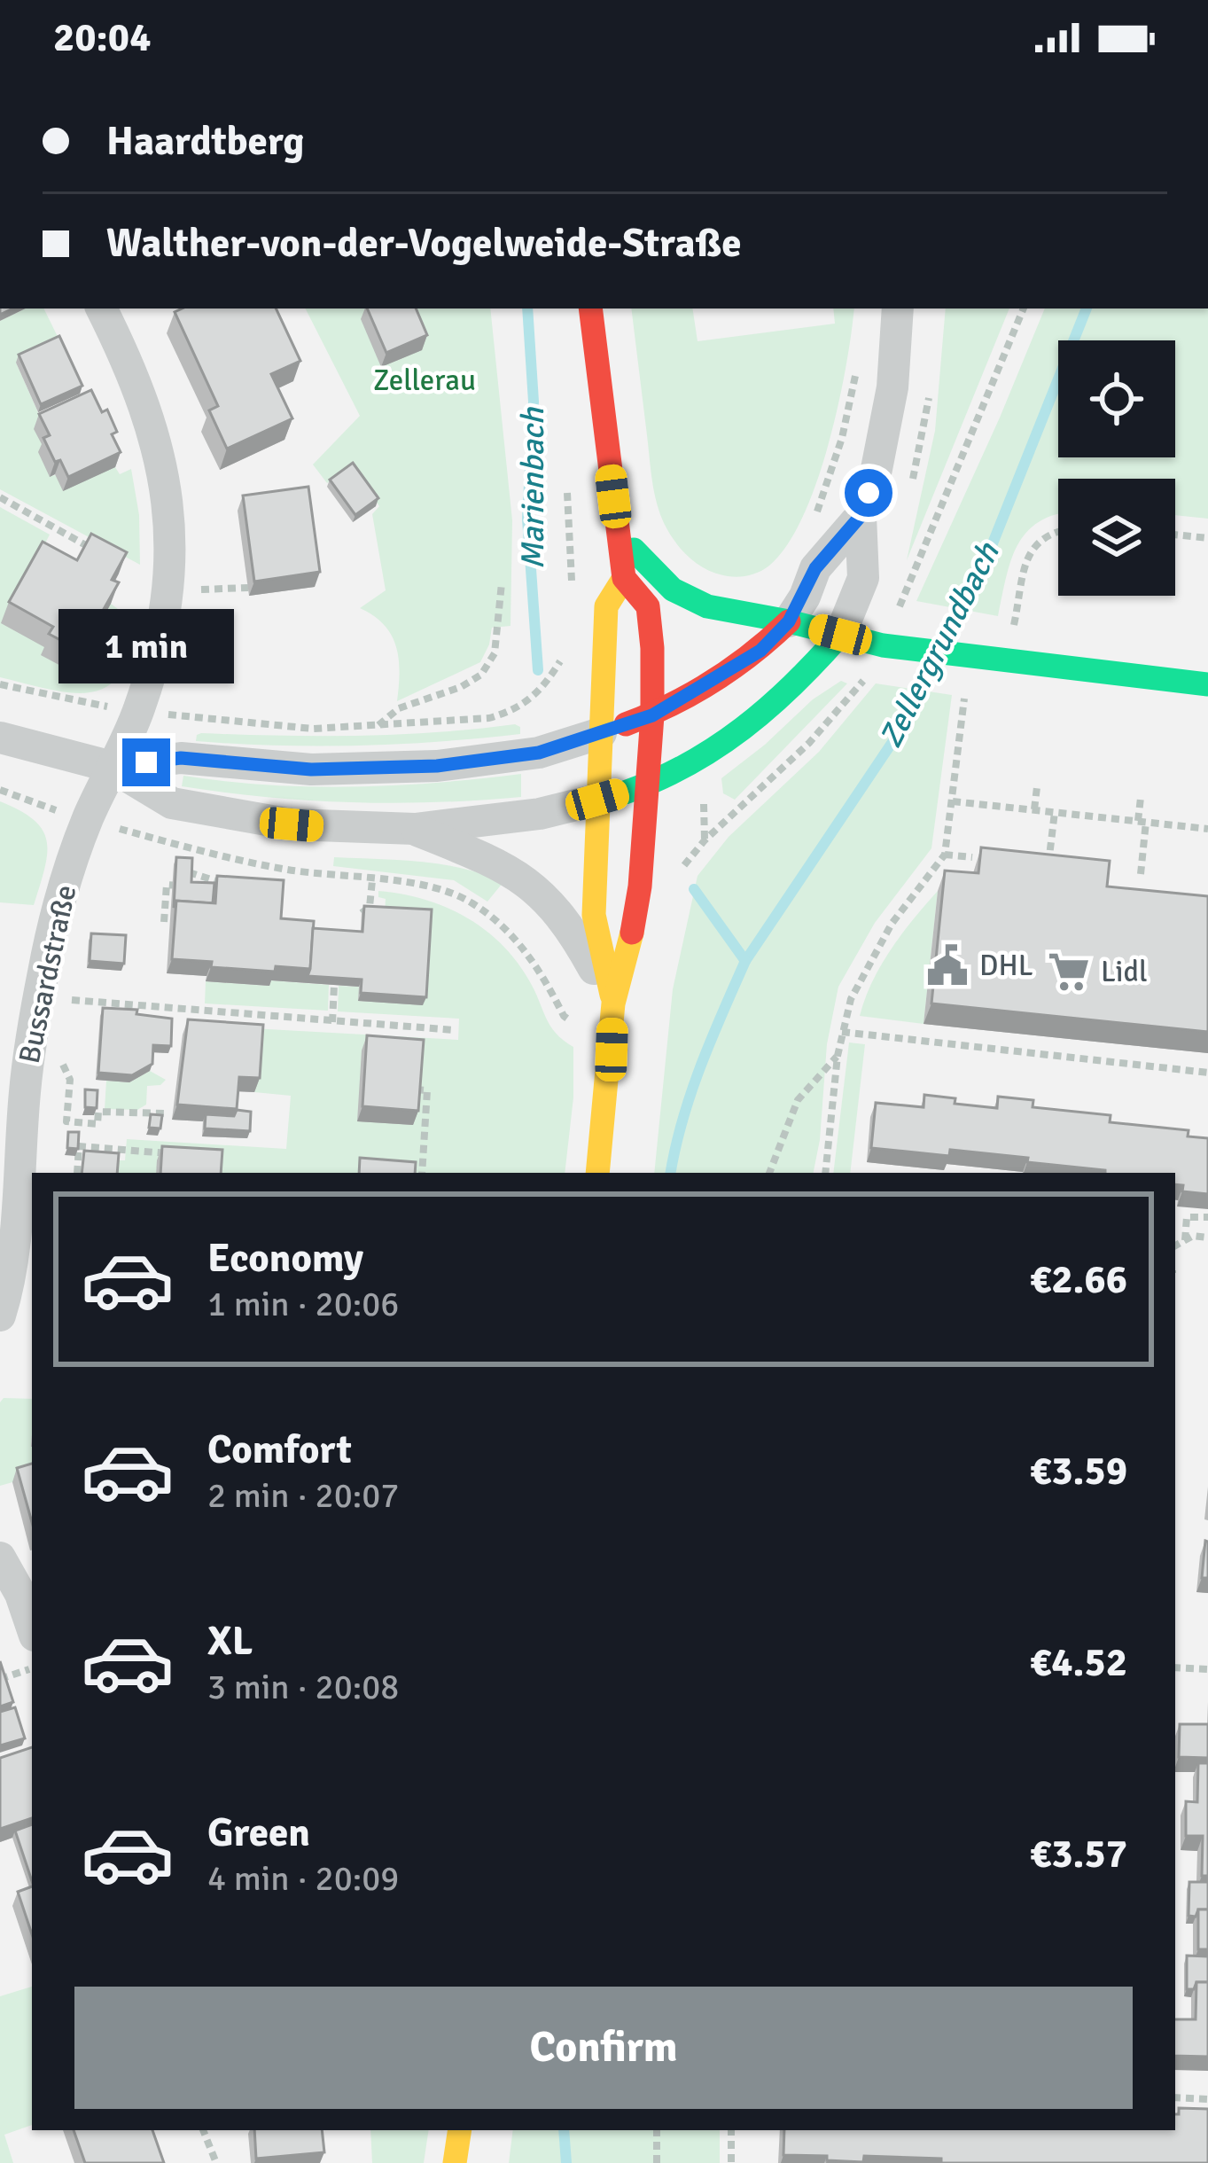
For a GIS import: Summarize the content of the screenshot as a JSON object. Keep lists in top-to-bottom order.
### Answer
{
  "streets": {
    "street": ["Bussardstraße"]
  },
  "water": ["Marienbach", "Zellergrundbach"],
  "parks": ["Zellerau"],
  "places": {
    "public building": ["DHL"],
    "supermarket": ["Lidl"]
  },
  "page": {
    "status": "20:04",
    "banner": ["Haardtberg", "Walther-von-der-Vogelweide-Straße"],
    "bubble": "1 min",
    "list": [
      {
        "name": "Economy",
        "note": "1 min · 20:06",
        "value": "€2.66"
      },
      {
        "name": "Comfort",
        "note": "2 min · 20:07",
        "value": "€3.59"
      },
      {
        "name": "XL",
        "note": "3 min · 20:08",
        "value": "€4.52"
      },
      {
        "name": "Green",
        "note": "4 min · 20:09",
        "value": "€3.57"
      }
    ],
    "buttons": "Confirm"
  }
}
